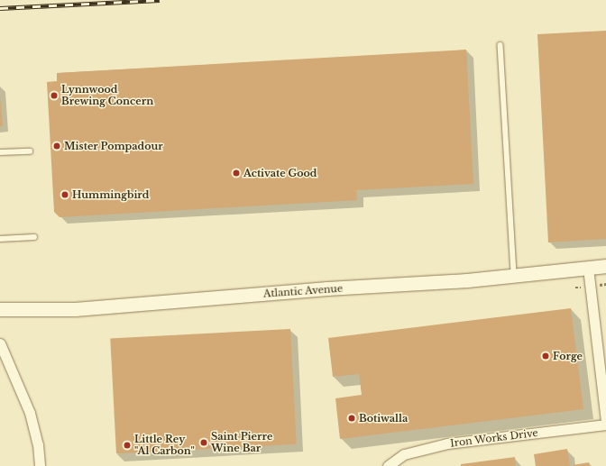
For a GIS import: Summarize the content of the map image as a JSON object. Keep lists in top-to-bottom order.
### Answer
{
  "streets": {
    "main road": ["Atlantic Avenue"],
    "street": ["Iron Works Drive"]
  },
  "places": [
    "Lynnwood Brewing Concern",
    "Mister Pompadour",
    "Activate Good",
    "Hummingbird",
    "Forge",
    "Botiwalla",
    "Saint Pierre Wine Bar",
    "Little Rey \"Al Carbon\""
  ]
}
